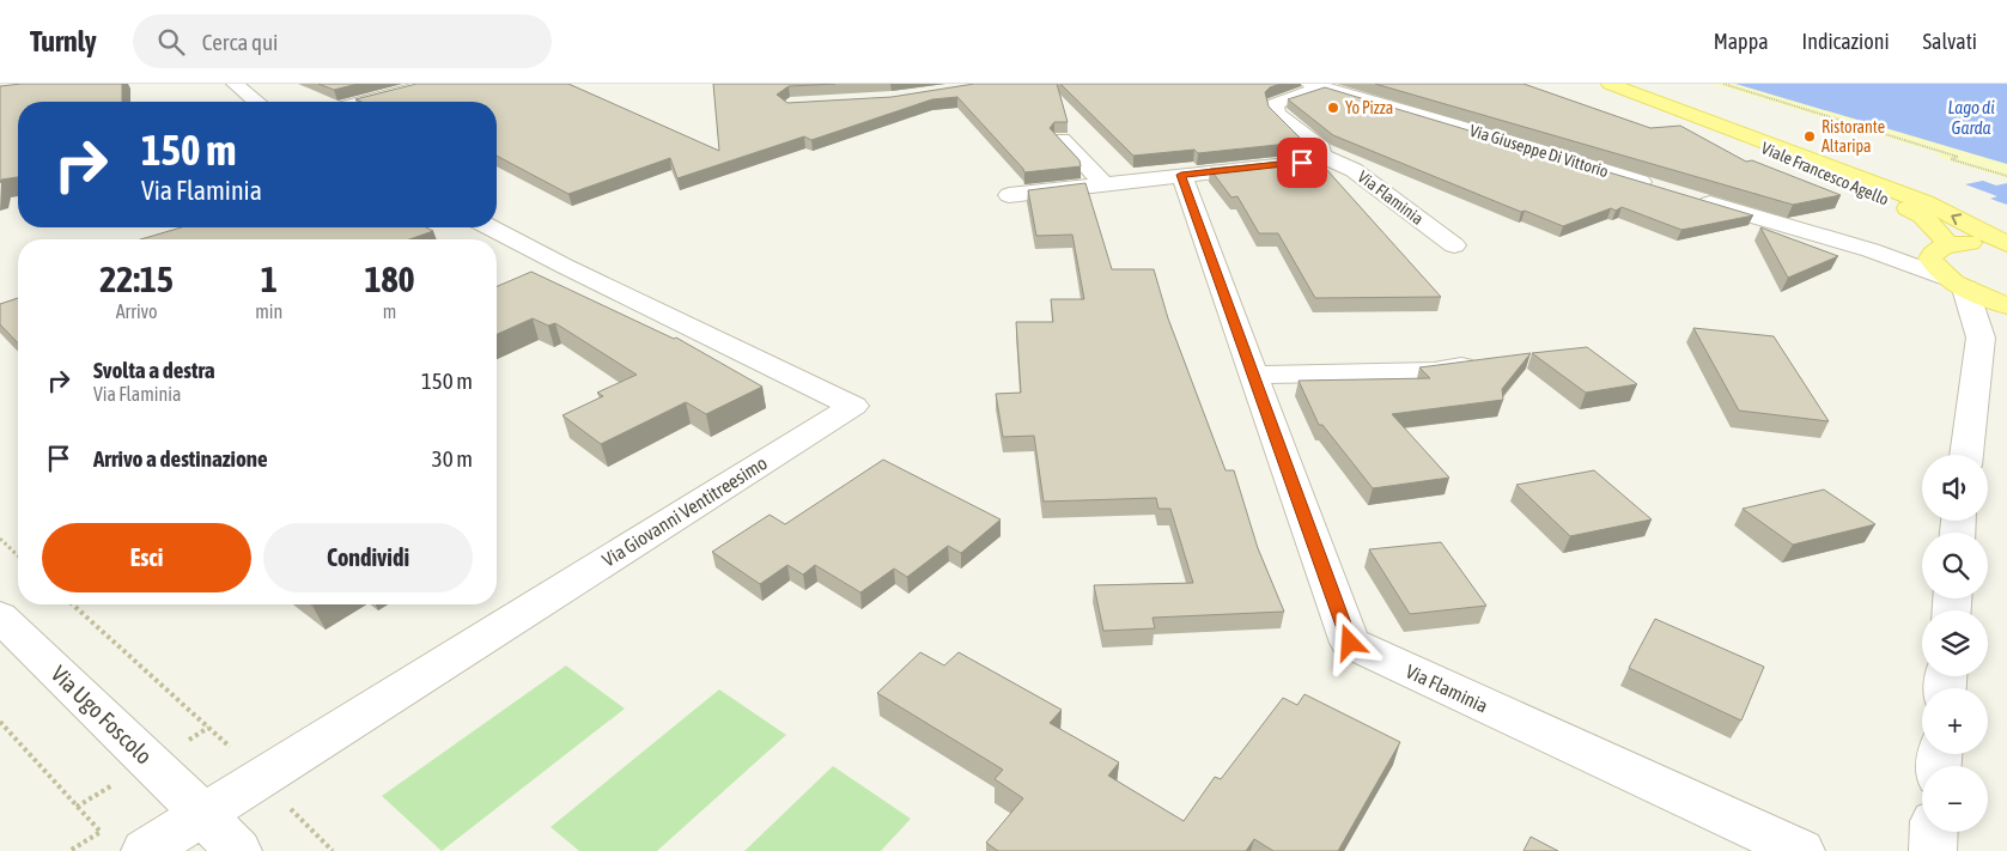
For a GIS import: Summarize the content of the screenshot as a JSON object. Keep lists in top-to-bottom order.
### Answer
{
  "streets": {
    "main road": ["Viale Francesco Agello"],
    "street": [
      "Via Giuseppe Di Vittorio",
      "Via Flaminia",
      "Via Giovanni Ventitreesimo",
      "Via Ugo Foscolo"
    ]
  },
  "crossings": [
    ["Via Giuseppe Di Vittorio", "Via Flaminia"],
    ["Via Giovanni Ventitreesimo", "Via Ugo Foscolo"]
  ],
  "water": ["Lago di Garda"],
  "places": ["Yo Pizza", "Ristorante Altaripa"],
  "page": {
    "header": "Turnly",
    "search": "Cerca qui",
    "nav": ["Mappa", "Indicazioni", "Salvati"],
    "turn": ["150 m", "Via Flaminia"],
    "eta": [
      "22:15",
      "Arrivo",
      "1",
      "min",
      "180",
      "m"
    ],
    "list": [
      {
        "name": "Svolta a destra",
        "note": "Via Flaminia",
        "value": "150 m"
      },
      {
        "name": "Arrivo a destinazione",
        "value": "30 m"
      }
    ],
    "map_buttons": ["+", "−"],
    "buttons": ["Esci", "Condividi"]
  }
}
